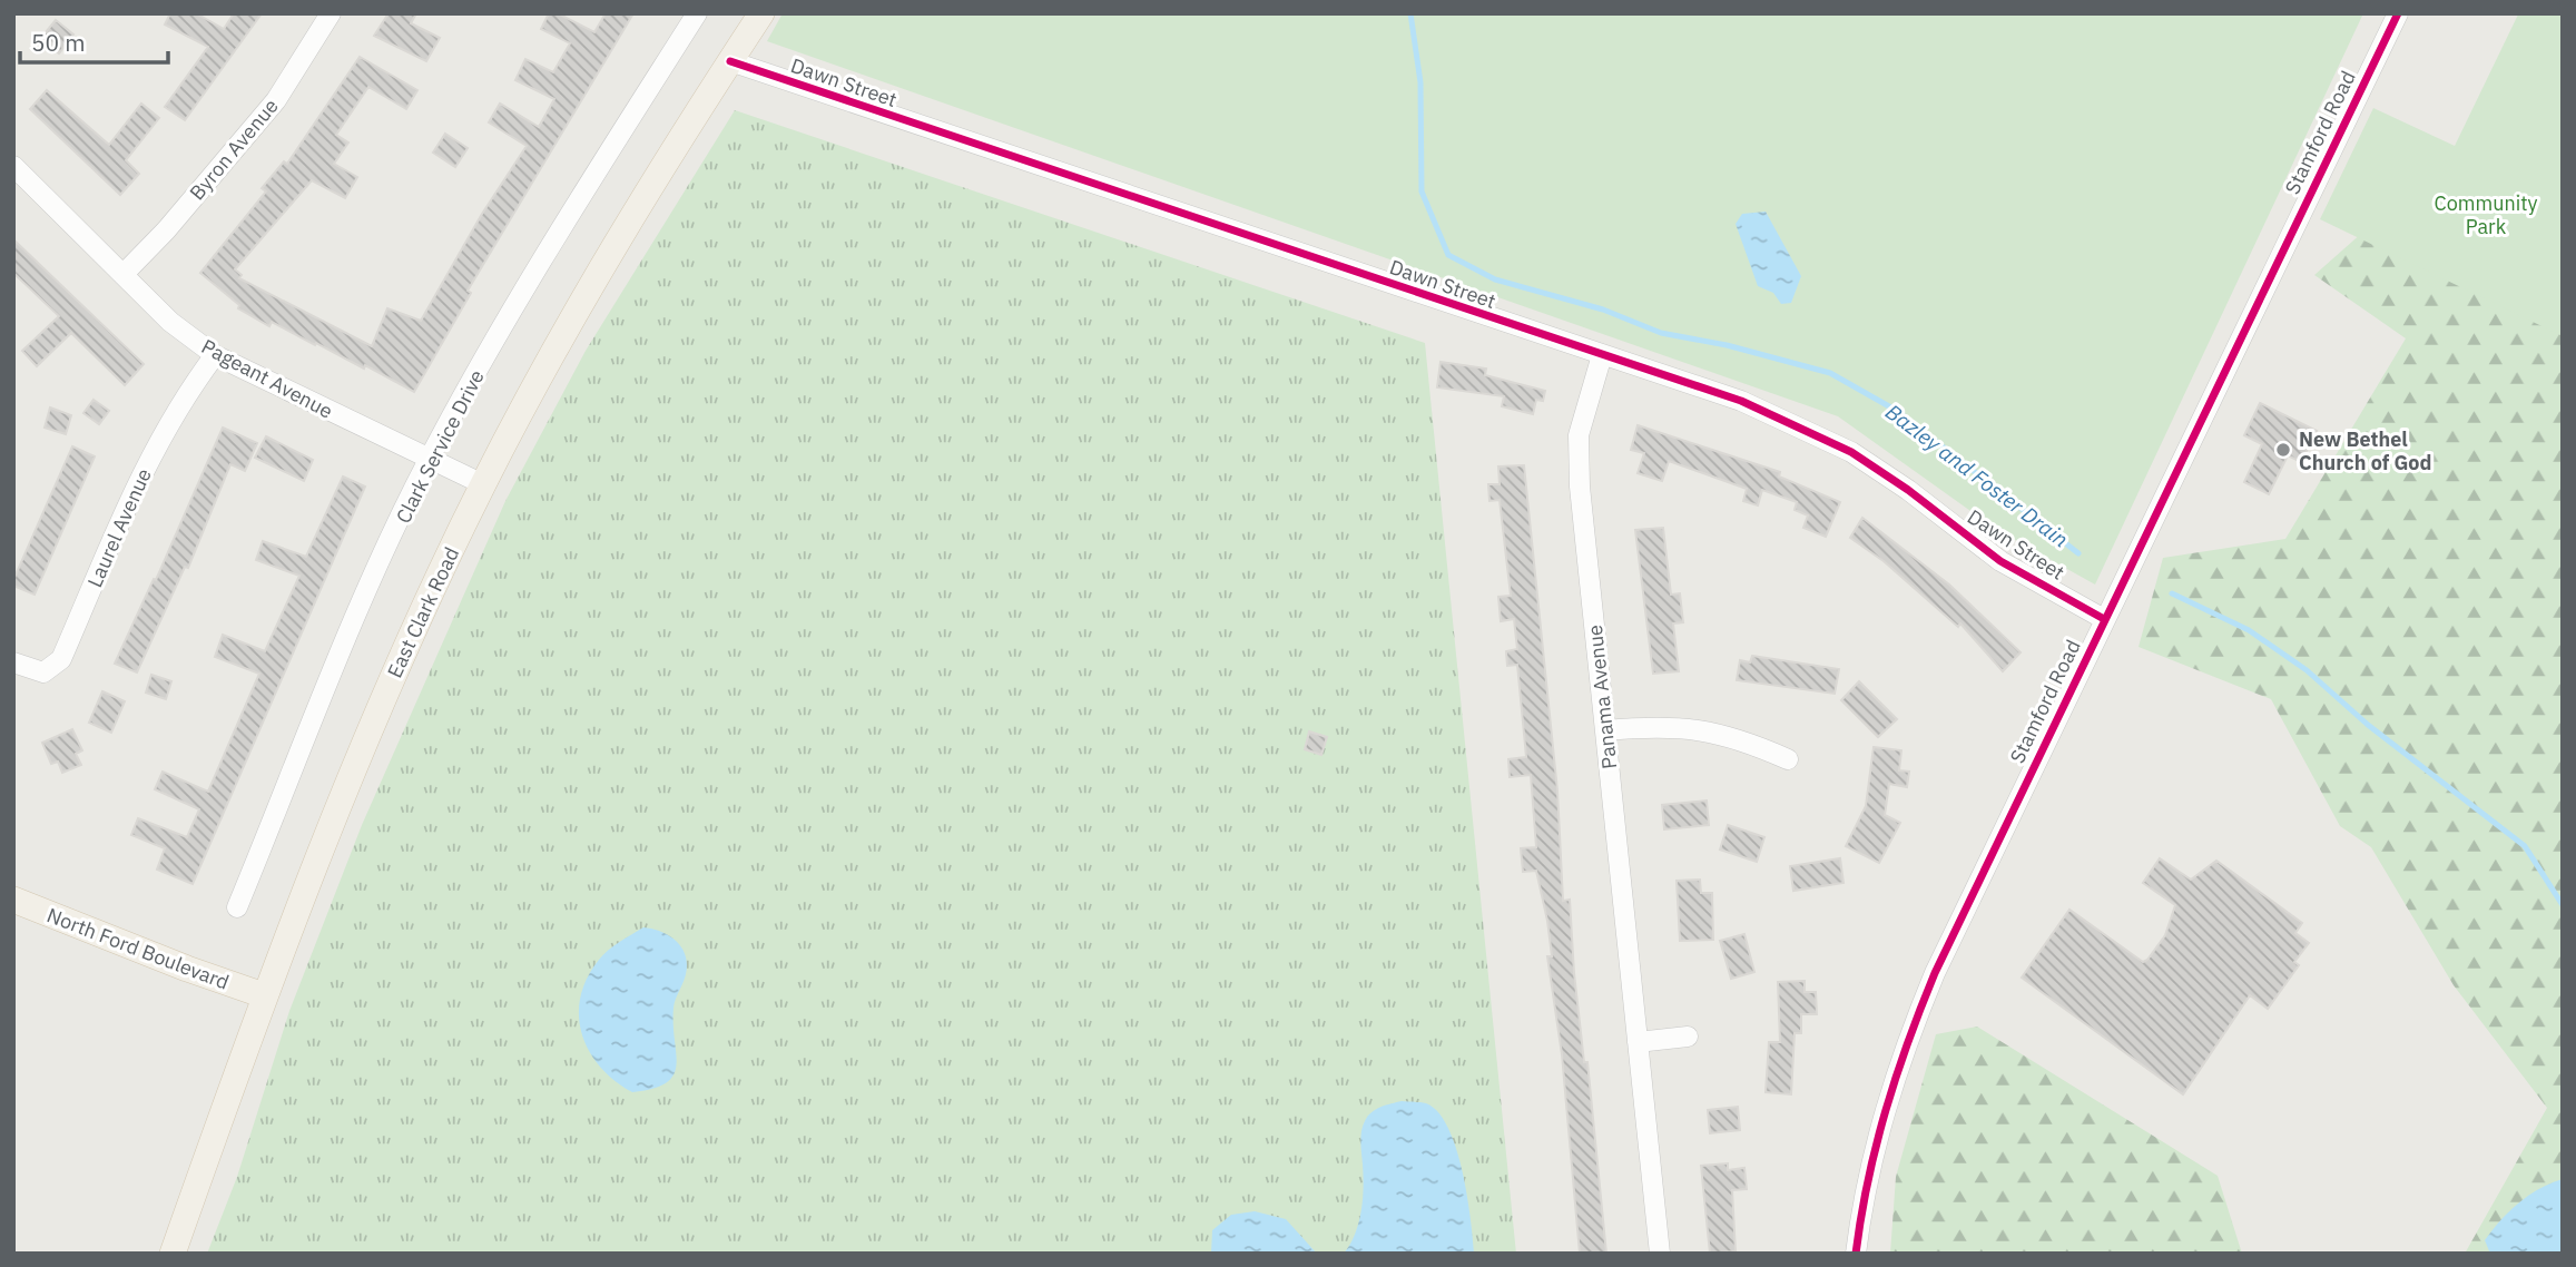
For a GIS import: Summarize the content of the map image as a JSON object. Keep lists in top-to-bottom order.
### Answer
{
  "streets": {
    "main road": ["East Clark Road", "North Ford Boulevard"],
    "street": [
      "Dawn Street",
      "Stamford Road",
      "Byron Avenue",
      "Pageant Avenue",
      "Clark Service Drive",
      "Laurel Avenue",
      "Panama Avenue"
    ]
  },
  "crossings": [
    ["Dawn Street", "Stamford Road"],
    ["Dawn Street", "East Clark Road"],
    ["Dawn Street", "Panama Avenue"],
    ["Byron Avenue", "Pageant Avenue"],
    ["Pageant Avenue", "Clark Service Drive"],
    ["Pageant Avenue", "Laurel Avenue"],
    ["Pageant Avenue", "East Clark Road"],
    ["East Clark Road", "North Ford Boulevard"]
  ],
  "water": ["Bazley and Foster Drain"],
  "parks": ["Community Park"],
  "places": ["New Bethel Church of God"],
  "scale_bar": "50 m"
}
